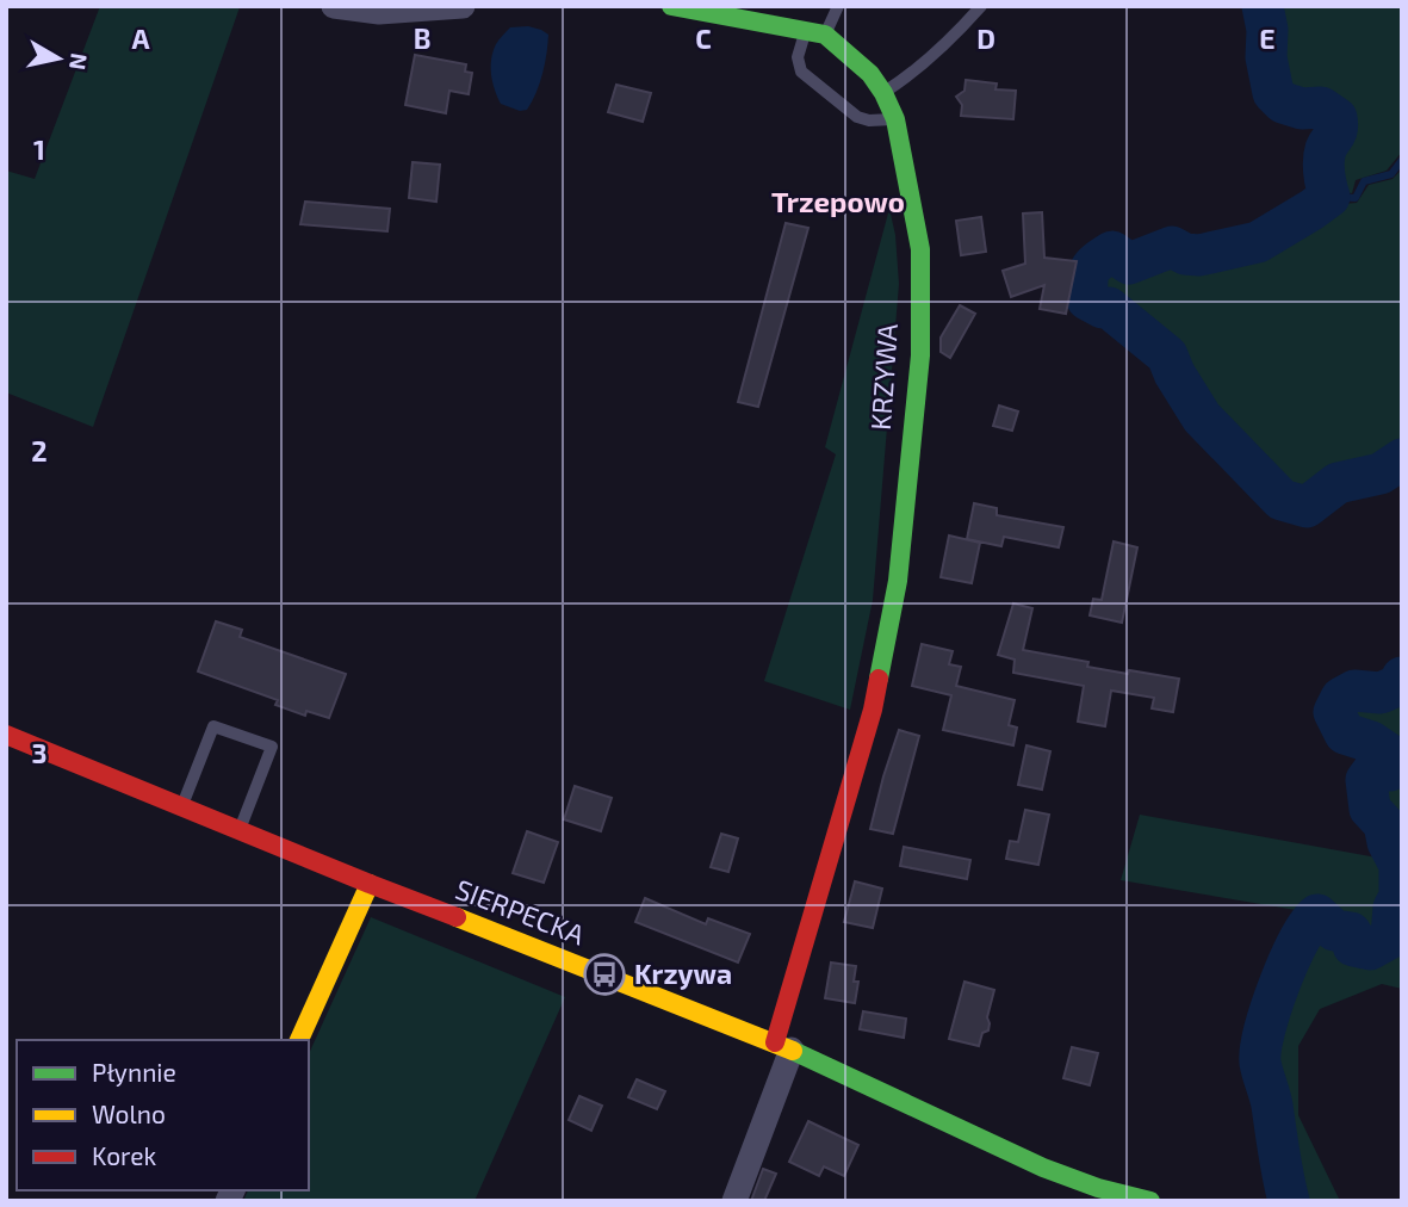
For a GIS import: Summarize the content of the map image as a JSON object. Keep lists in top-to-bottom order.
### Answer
{
  "streets": {
    "street": ["KRZYWA", "SIERPECKA"]
  },
  "crossings": [
    ["KRZYWA", "SIERPECKA"]
  ],
  "districts": ["Trzepowo"],
  "places": {
    "bus stop": ["Krzywa"]
  },
  "legend": ["Płynnie", "Wolno", "Korek"],
  "north": "right",
  "grid": {
    "columns": [
      "A",
      "B",
      "C",
      "D",
      "E"
    ],
    "rows": ["1", "2", "3"]
  }
}
